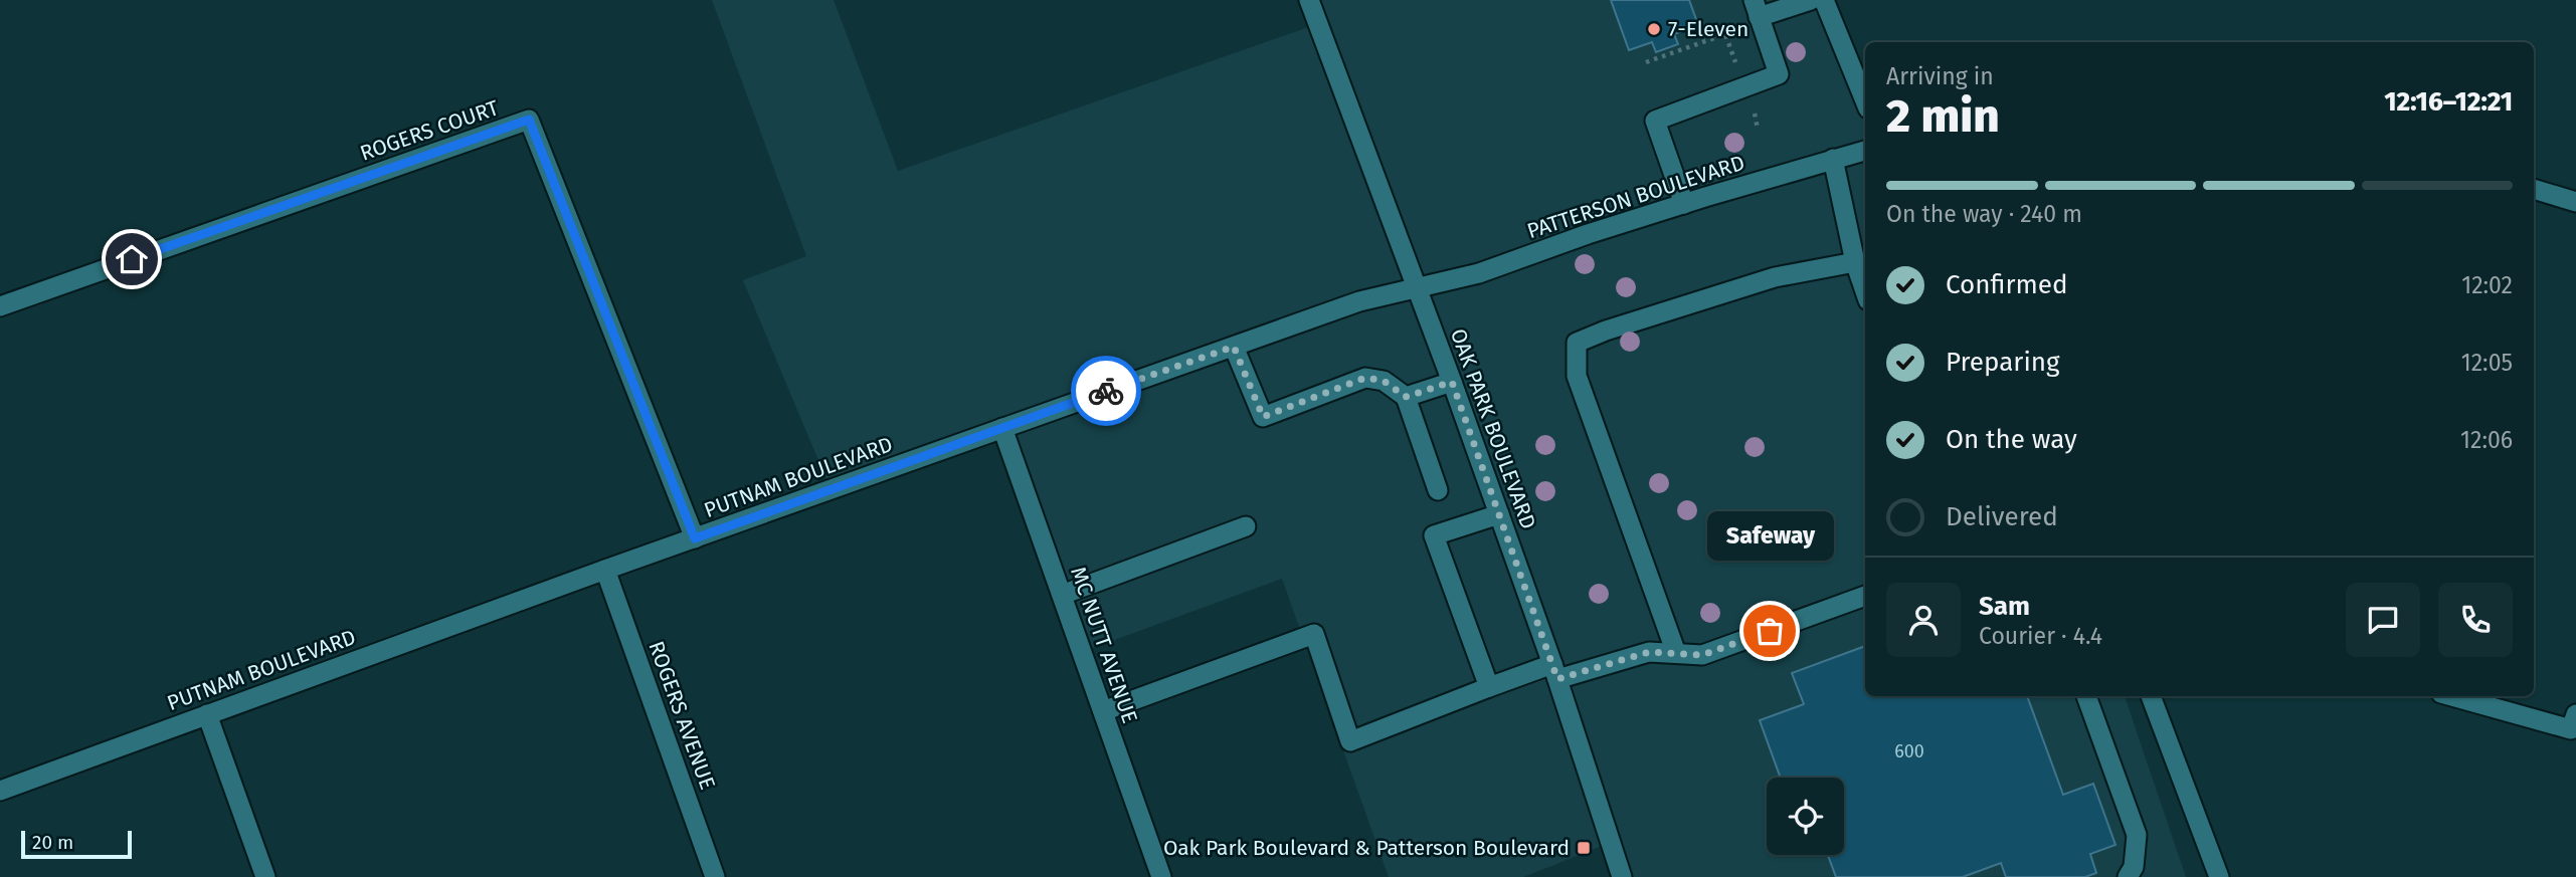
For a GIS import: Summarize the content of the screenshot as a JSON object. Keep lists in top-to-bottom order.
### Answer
{
  "streets": {
    "street": [
      "ROGERS COURT",
      "PATTERSON BOULEVARD",
      "OAK PARK BOULEVARD",
      "PUTNAM BOULEVARD",
      "MC NUTT AVENUE",
      "ROGERS AVENUE"
    ]
  },
  "crossings": [
    ["ROGERS COURT", "PUTNAM BOULEVARD"],
    ["PATTERSON BOULEVARD", "OAK PARK BOULEVARD"],
    ["PATTERSON BOULEVARD", "PUTNAM BOULEVARD"],
    ["OAK PARK BOULEVARD", "PUTNAM BOULEVARD"],
    ["PUTNAM BOULEVARD", "MC NUTT AVENUE"],
    ["PUTNAM BOULEVARD", "ROGERS AVENUE"]
  ],
  "places": {
    "other": ["7-Eleven", "Safeway"],
    "transit": ["Oak Park Boulevard & Patterson Boulevard"]
  },
  "house_numbers": ["600"],
  "scale_bar": "20 m",
  "page": {
    "heading": ["2 min", "Arriving in", "12:16–12:21"],
    "panel": ["Sam", "Courier · 4.4"],
    "bar": "On the way · 240 m",
    "list": [
      ["Confirmed", "12:02"],
      ["Preparing", "12:05"],
      ["On the way", "12:06"],
      "Delivered"
    ],
    "bubble": "Safeway",
    "scale": "20 m"
  }
}
